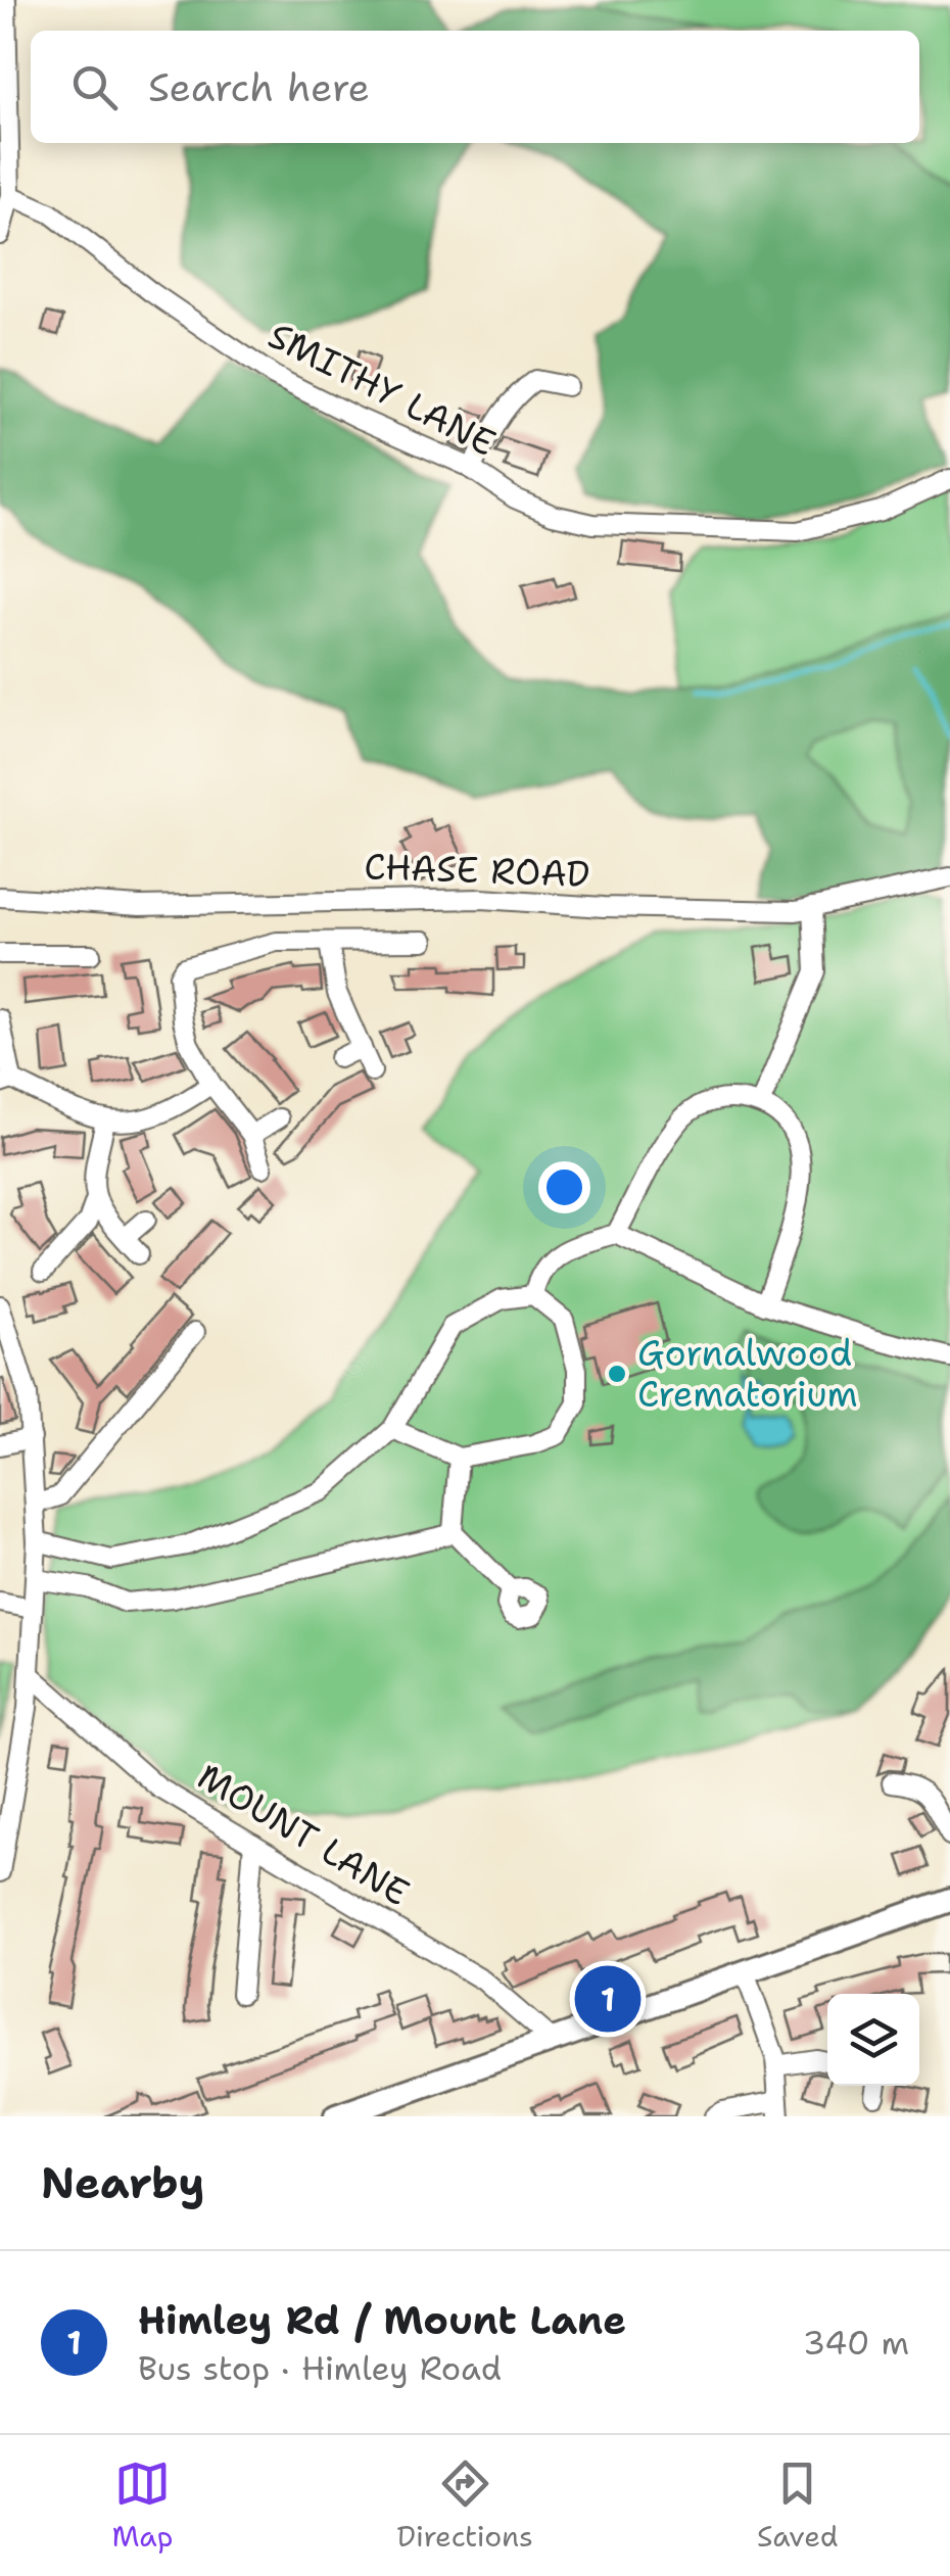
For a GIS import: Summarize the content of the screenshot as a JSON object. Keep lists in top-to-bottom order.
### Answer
{
  "streets": {
    "street": ["SMITHY LANE", "CHASE ROAD", "MOUNT LANE"]
  },
  "places": ["Gornalwood Crematorium"],
  "page": {
    "search": "Search here",
    "pins": "1",
    "heading": "Nearby",
    "list": [
      {
        "mark": "1",
        "name": "Himley Rd / Mount Lane",
        "note": "Bus stop · Himley Road",
        "value": "340 m"
      }
    ],
    "nav": ["Map", "Directions", "Saved"]
  }
}
